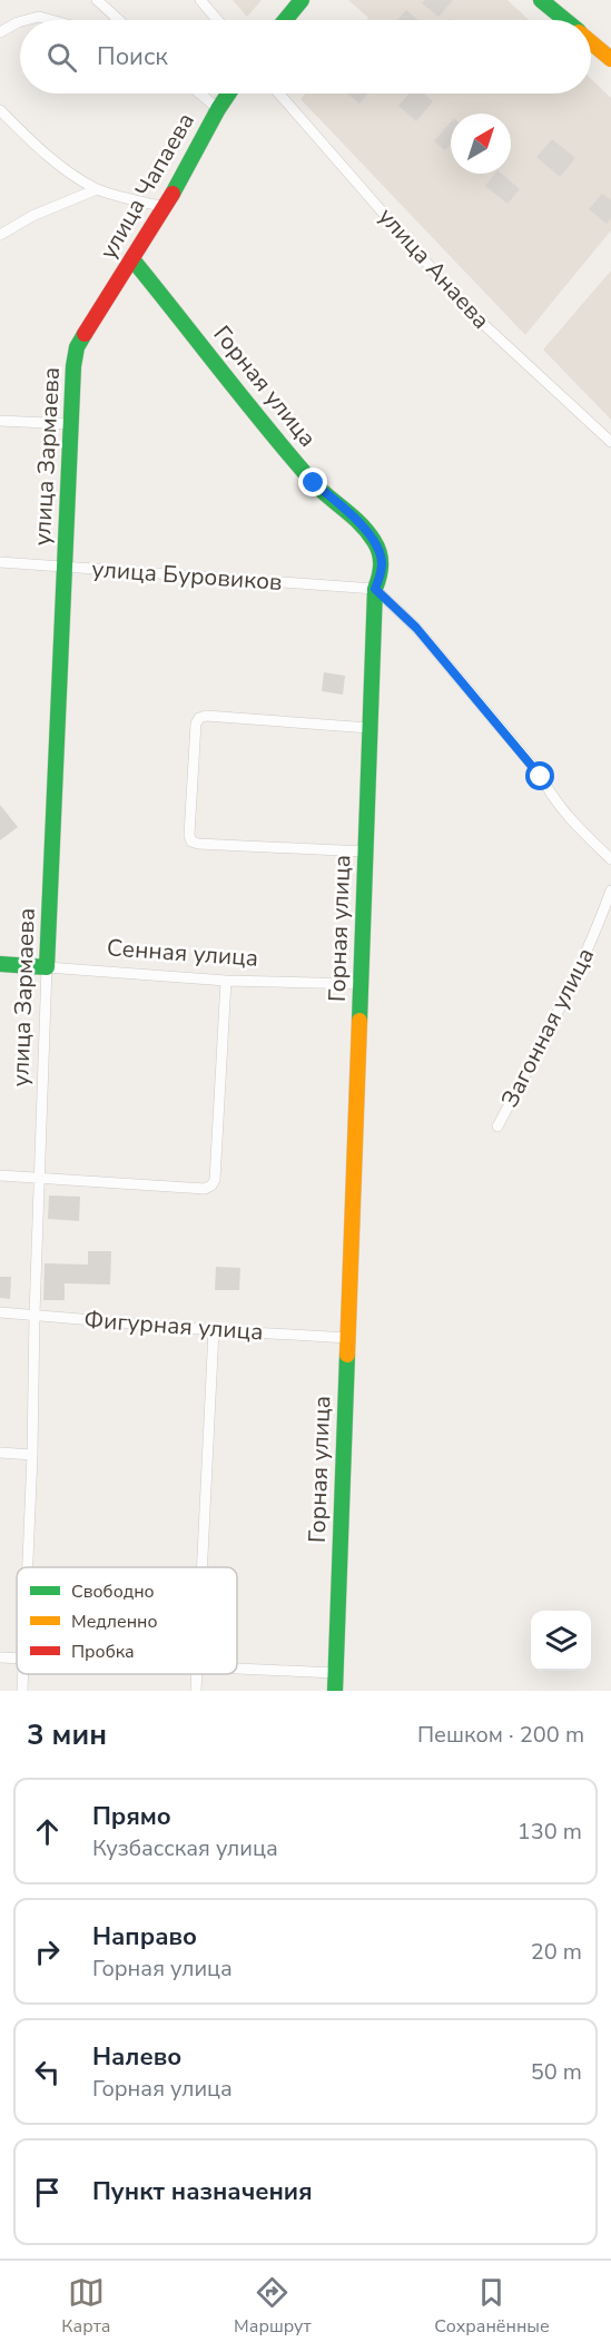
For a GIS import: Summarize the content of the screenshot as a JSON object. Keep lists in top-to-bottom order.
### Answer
{
  "streets": {
    "street": [
      "улица Чапаева",
      "улица Анаева",
      "Горная улица",
      "улица Зармаева",
      "улица Буровиков",
      "Сенная улица",
      "Загонная улица",
      "Фигурная улица"
    ]
  },
  "crossings": [
    ["улица Чапаева", "Горная улица"],
    ["улица Чапаева", "улица Зармаева"],
    ["Горная улица", "улица Буровиков"],
    ["Горная улица", "Сенная улица"],
    ["Горная улица", "Фигурная улица"],
    ["улица Зармаева", "улица Буровиков"],
    ["улица Зармаева", "Сенная улица"],
    ["улица Зармаева", "Фигурная улица"]
  ],
  "legend": ["Свободно", "Медленно", "Пробка"],
  "north": "top right",
  "page": {
    "search": "Поиск",
    "heading": ["3 мин", "Пешком · 200 m"],
    "list": [
      ["Прямо", "Кузбасская улица", "130 m"],
      ["Направо", "Горная улица", "20 m"],
      ["Налево", "Горная улица", "50 m"],
      "Пункт назначения"
    ],
    "nav": ["Карта", "Маршрут", "Сохранённые"]
  }
}
